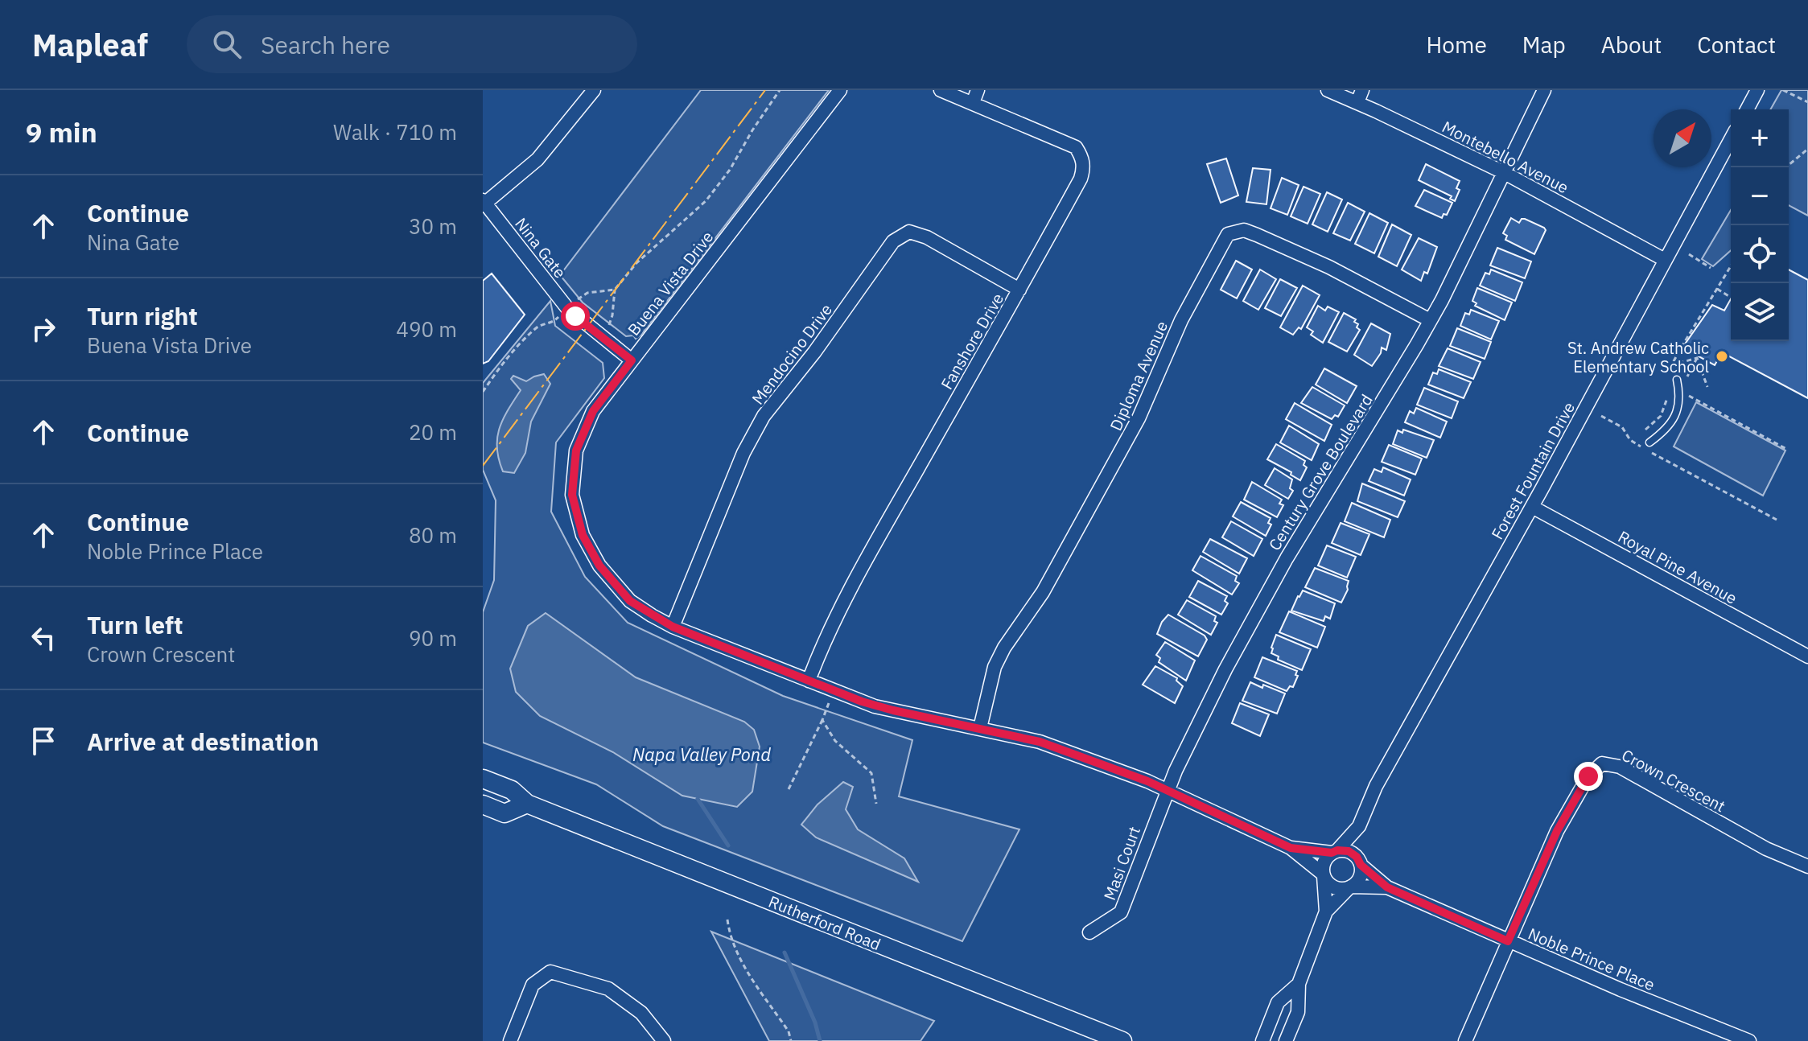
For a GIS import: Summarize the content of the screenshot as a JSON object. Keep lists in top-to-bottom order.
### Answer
{
  "streets": {
    "main road": ["Rutherford Road"],
    "street": [
      "Montebello Avenue",
      "Nina Gate",
      "Buena Vista Drive",
      "Fanshore Drive",
      "Mendocino Drive",
      "Diploma Avenue",
      "Forest Fountain Drive",
      "Century Grove Boulevard",
      "Royal Pine Avenue",
      "Crown Crescent",
      "Masi Court",
      "Noble Prince Place"
    ]
  },
  "crossings": [
    ["Montebello Avenue", "Forest Fountain Drive"],
    ["Montebello Avenue", "Century Grove Boulevard"],
    ["Nina Gate", "Buena Vista Drive"],
    ["Buena Vista Drive", "Fanshore Drive"],
    ["Buena Vista Drive", "Mendocino Drive"],
    ["Buena Vista Drive", "Diploma Avenue"],
    ["Buena Vista Drive", "Forest Fountain Drive"],
    ["Buena Vista Drive", "Century Grove Boulevard"],
    ["Buena Vista Drive", "Masi Court"],
    ["Buena Vista Drive", "Noble Prince Place"],
    ["Fanshore Drive", "Mendocino Drive"],
    ["Diploma Avenue", "Century Grove Boulevard"],
    ["Forest Fountain Drive", "Royal Pine Avenue"],
    ["Forest Fountain Drive", "Noble Prince Place"],
    ["Century Grove Boulevard", "Masi Court"],
    ["Crown Crescent", "Noble Prince Place"]
  ],
  "water": ["Napa Valley Pond"],
  "places": ["St. Andrew Catholic Elementary School"],
  "north": "top right",
  "page": {
    "header": "Mapleaf",
    "search": "Search here",
    "nav": [
      "Home",
      "Map",
      "About",
      "Contact"
    ],
    "heading": ["9 min", "Walk · 710 m"],
    "map_buttons": ["+", "−"],
    "list": [
      ["Continue", "Nina Gate", "30 m"],
      ["Turn right", "Buena Vista Drive", "490 m"],
      ["Continue", "20 m"],
      ["Continue", "Noble Prince Place", "80 m"],
      ["Turn left", "Crown Crescent", "90 m"],
      "Arrive at destination"
    ]
  }
}
